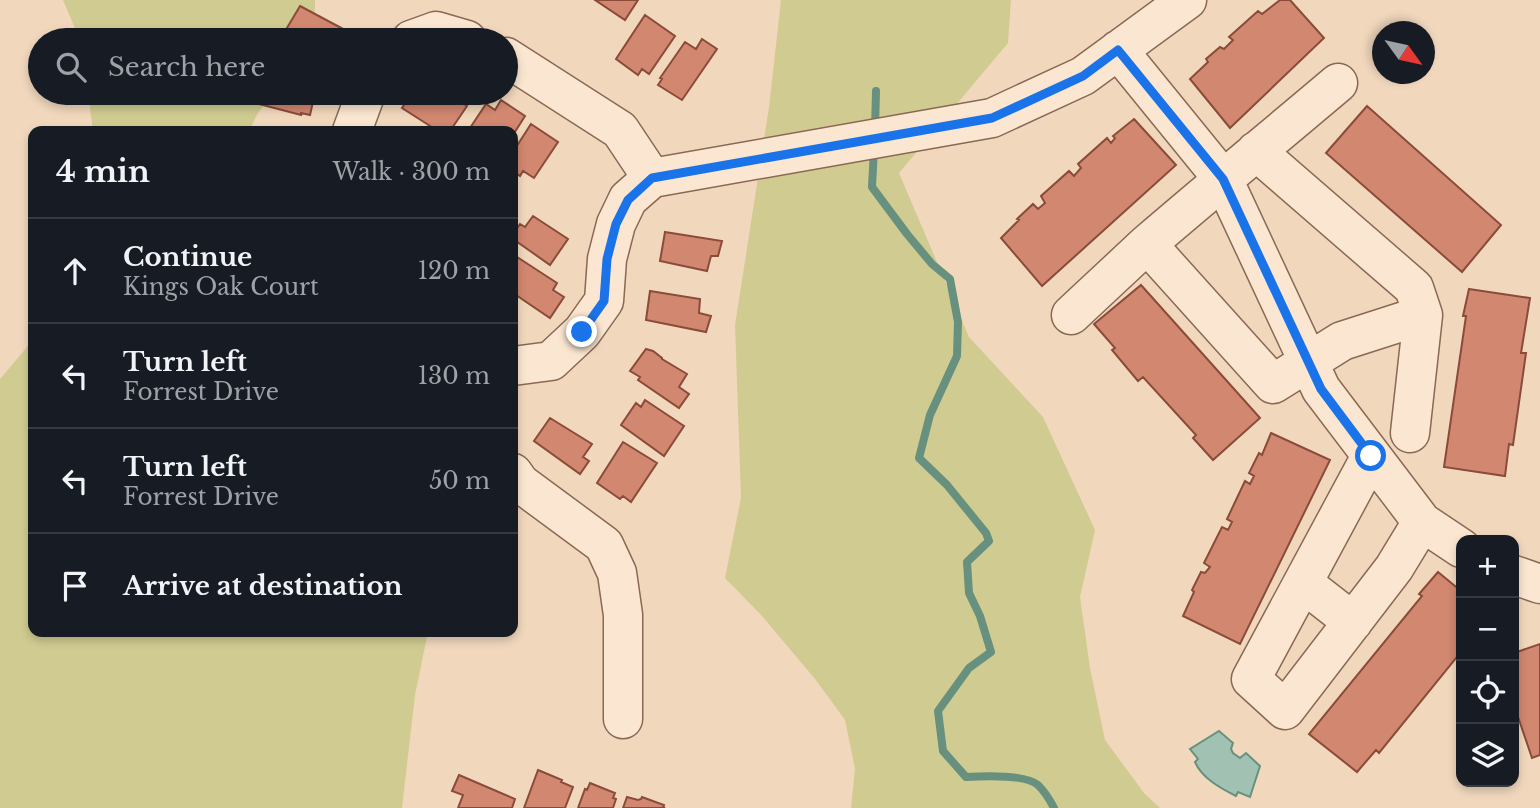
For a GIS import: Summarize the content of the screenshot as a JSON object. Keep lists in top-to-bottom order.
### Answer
{
  "north": "bottom right",
  "page": {
    "search": "Search here",
    "heading": ["4 min", "Walk · 300 m"],
    "list": [
      ["Continue", "Kings Oak Court", "120 m"],
      ["Turn left", "Forrest Drive", "130 m"],
      ["Turn left", "Forrest Drive", "50 m"],
      "Arrive at destination"
    ],
    "map_buttons": ["+", "−"]
  }
}
